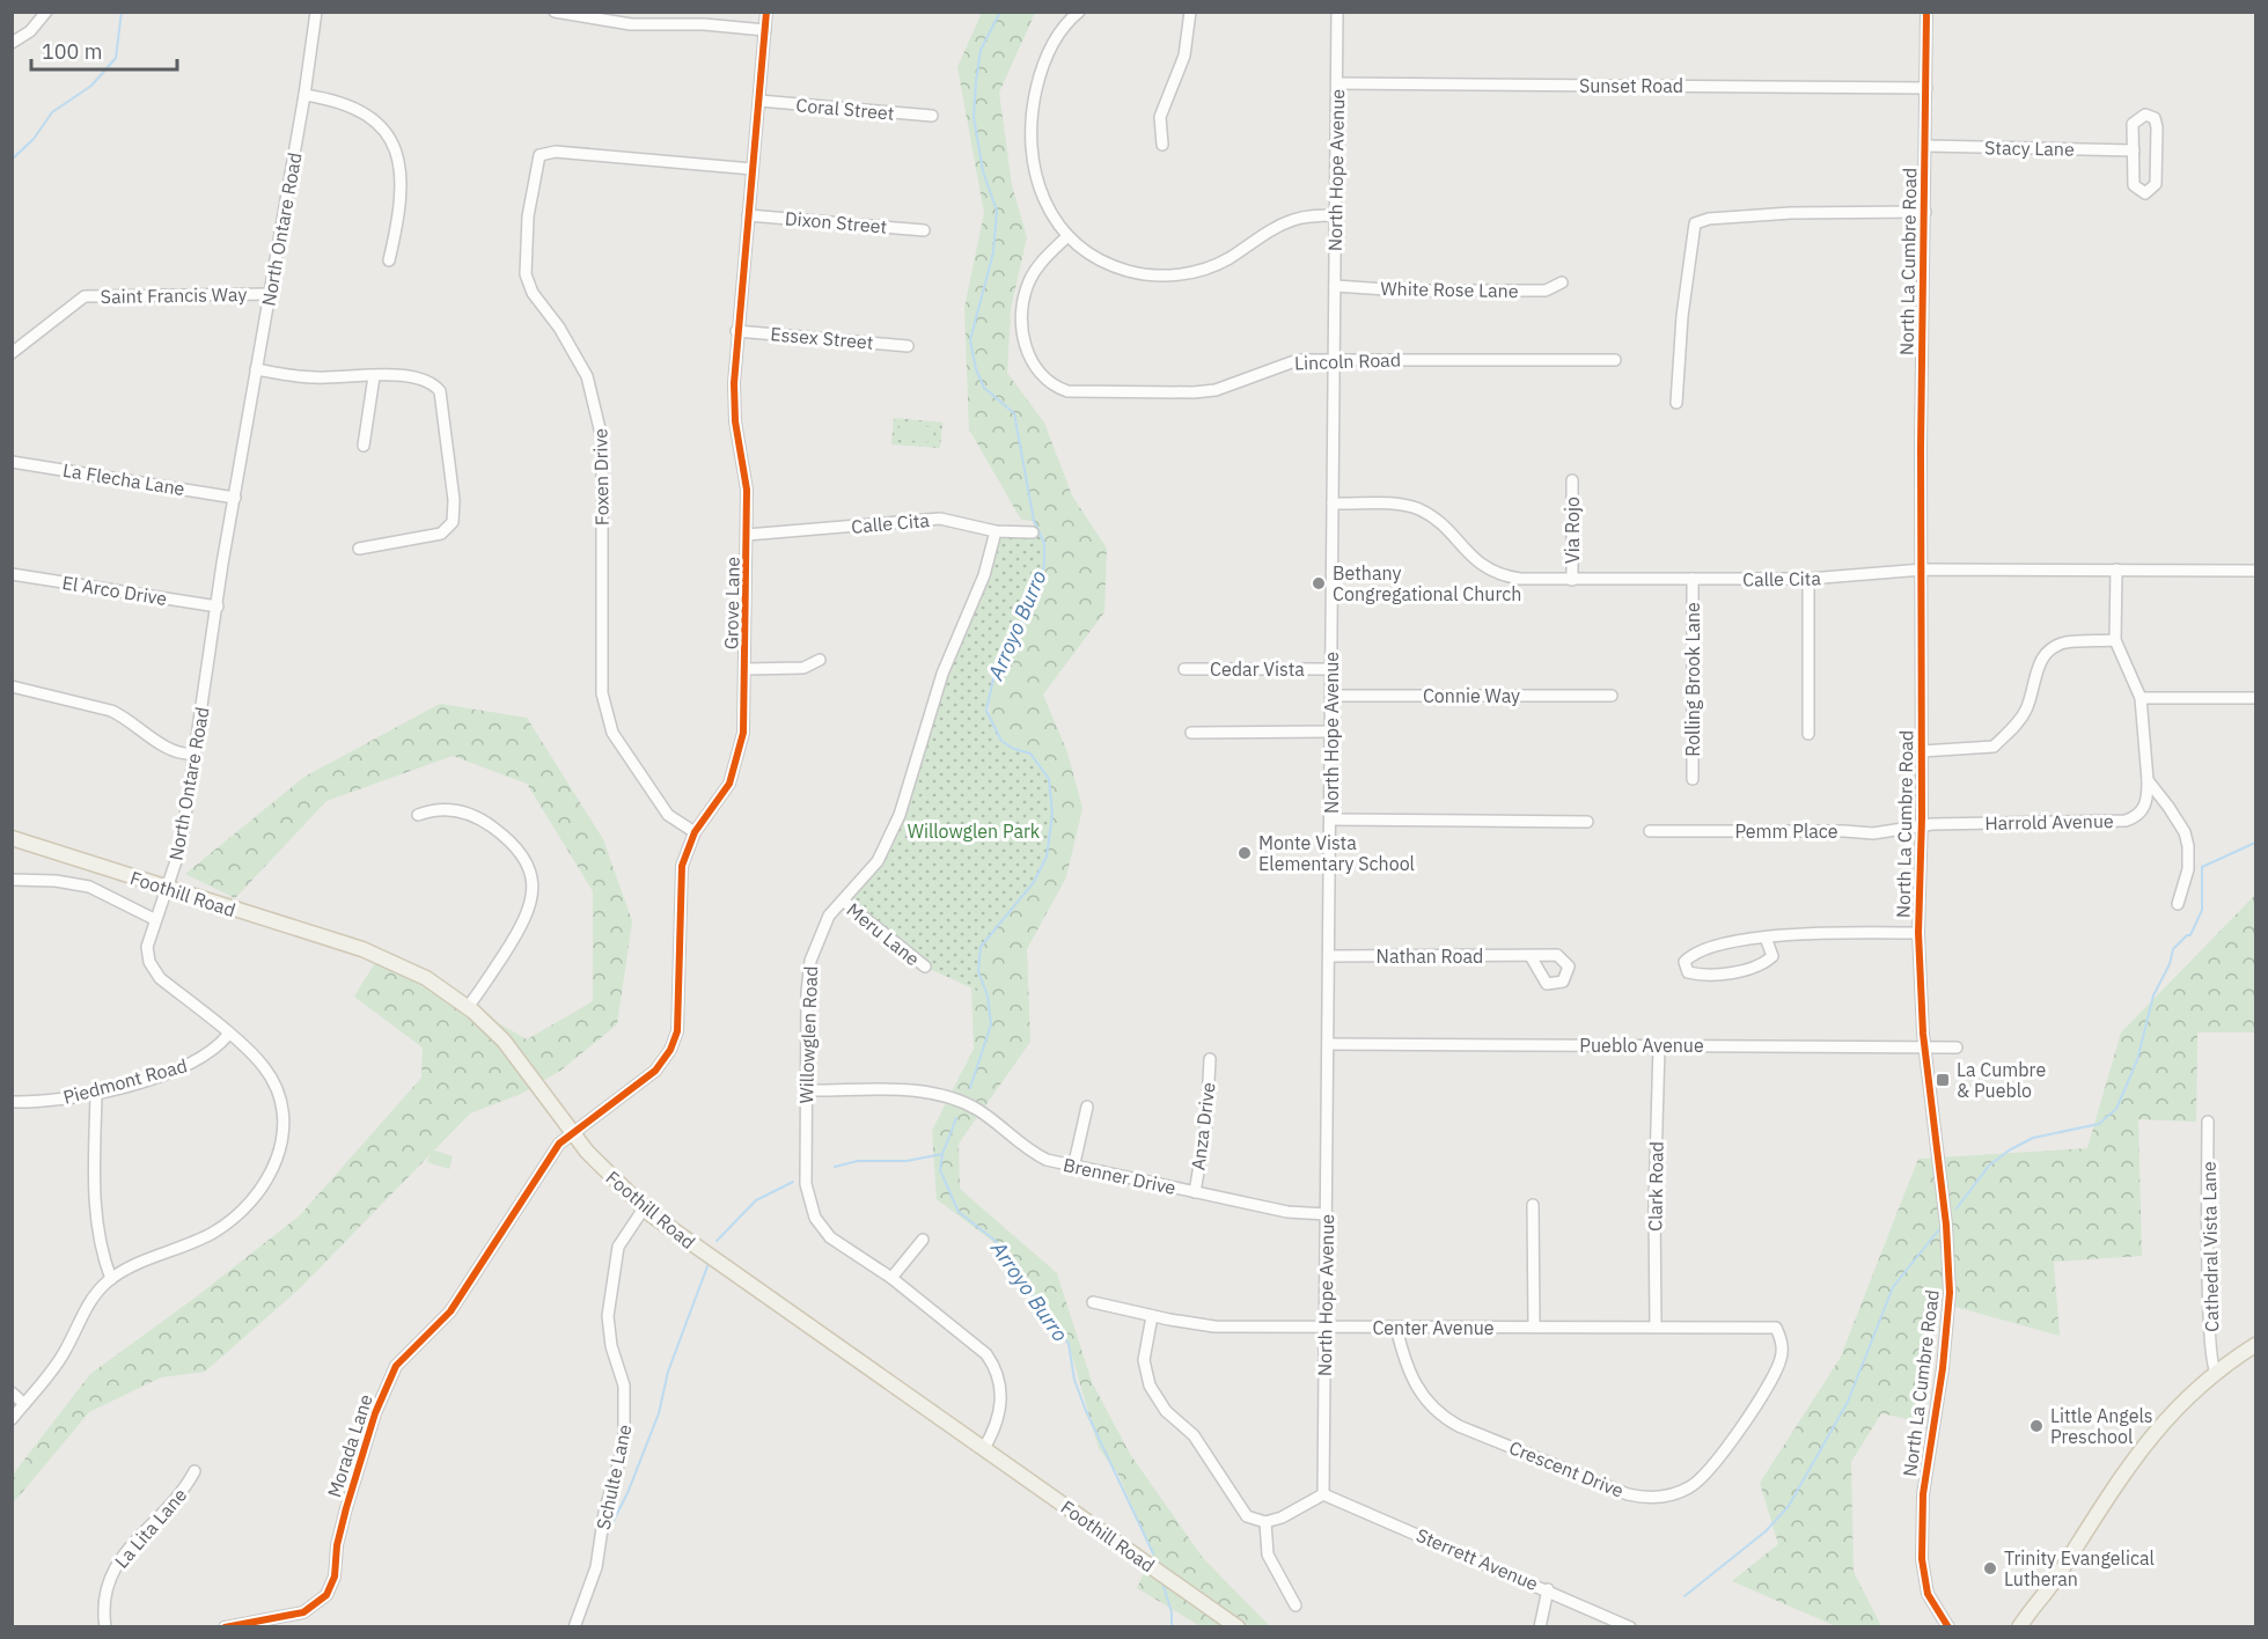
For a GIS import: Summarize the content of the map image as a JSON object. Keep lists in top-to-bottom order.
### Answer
{
  "streets": {
    "main road": ["Foothill Road"],
    "street": [
      "Sunset Road",
      "Coral Street",
      "Stacy Lane",
      "North Hope Avenue",
      "Dixon Street",
      "North Ontare Road",
      "North La Cumbre Road",
      "White Rose Lane",
      "Saint Francis Way",
      "Essex Street",
      "Lincoln Road",
      "Foxen Drive",
      "La Flecha Lane",
      "Calle Cita",
      "Via Rojo",
      "El Arco Drive",
      "Grove Lane",
      "Cedar Vista",
      "Rolling Brook Lane",
      "Connie Way",
      "Harrold Avenue",
      "Pemm Place",
      "Meru Lane",
      "Nathan Road",
      "Willowglen Road",
      "Pueblo Avenue",
      "Piedmont Road",
      "Anza Drive",
      "Brenner Drive",
      "Clark Road",
      "Cathedral Vista Lane",
      "Center Avenue",
      "Morada Lane",
      "Crescent Drive",
      "Schulte Lane",
      "La Lita Lane",
      "Sterrett Avenue"
    ]
  },
  "crossings": [
    ["Sunset Road", "North Hope Avenue"],
    ["Sunset Road", "North La Cumbre Road"],
    ["Coral Street", "Grove Lane"],
    ["Stacy Lane", "North La Cumbre Road"],
    ["North Hope Avenue", "White Rose Lane"],
    ["North Hope Avenue", "Lincoln Road"],
    ["North Hope Avenue", "Calle Cita"],
    ["North Hope Avenue", "Cedar Vista"],
    ["North Hope Avenue", "Connie Way"],
    ["North Hope Avenue", "Nathan Road"],
    ["North Hope Avenue", "Pueblo Avenue"],
    ["North Hope Avenue", "Brenner Drive"],
    ["North Hope Avenue", "Center Avenue"],
    ["North Hope Avenue", "Sterrett Avenue"],
    ["Dixon Street", "Grove Lane"],
    ["North Ontare Road", "Saint Francis Way"],
    ["North Ontare Road", "La Flecha Lane"],
    ["North Ontare Road", "El Arco Drive"],
    ["North Ontare Road", "Foothill Road"],
    ["North Ontare Road", "Piedmont Road"],
    ["North La Cumbre Road", "Calle Cita"],
    ["North La Cumbre Road", "Harrold Avenue"],
    ["North La Cumbre Road", "Pemm Place"],
    ["North La Cumbre Road", "Pueblo Avenue"],
    ["Essex Street", "Grove Lane"],
    ["Foxen Drive", "Grove Lane"],
    ["Calle Cita", "Via Rojo"],
    ["Calle Cita", "Grove Lane"],
    ["Calle Cita", "Rolling Brook Lane"],
    ["Calle Cita", "Willowglen Road"],
    ["Grove Lane", "Foothill Road"],
    ["Grove Lane", "Morada Lane"],
    ["Harrold Avenue", "Pemm Place"],
    ["Foothill Road", "Willowglen Road"],
    ["Foothill Road", "Morada Lane"],
    ["Foothill Road", "Schulte Lane"],
    ["Meru Lane", "Willowglen Road"],
    ["Willowglen Road", "Brenner Drive"],
    ["Pueblo Avenue", "Clark Road"],
    ["Anza Drive", "Brenner Drive"],
    ["Clark Road", "Center Avenue"],
    ["Center Avenue", "Crescent Drive"]
  ],
  "water": ["Arroyo Burro"],
  "parks": ["Willowglen Park"],
  "places": {
    "other": [
      "Bethany Congregational Church",
      "Monte Vista Elementary School",
      "Little Angels Preschool",
      "Trinity Evangelical Lutheran"
    ],
    "transit": ["La Cumbre & Pueblo"]
  },
  "scale_bar": "100 m"
}
